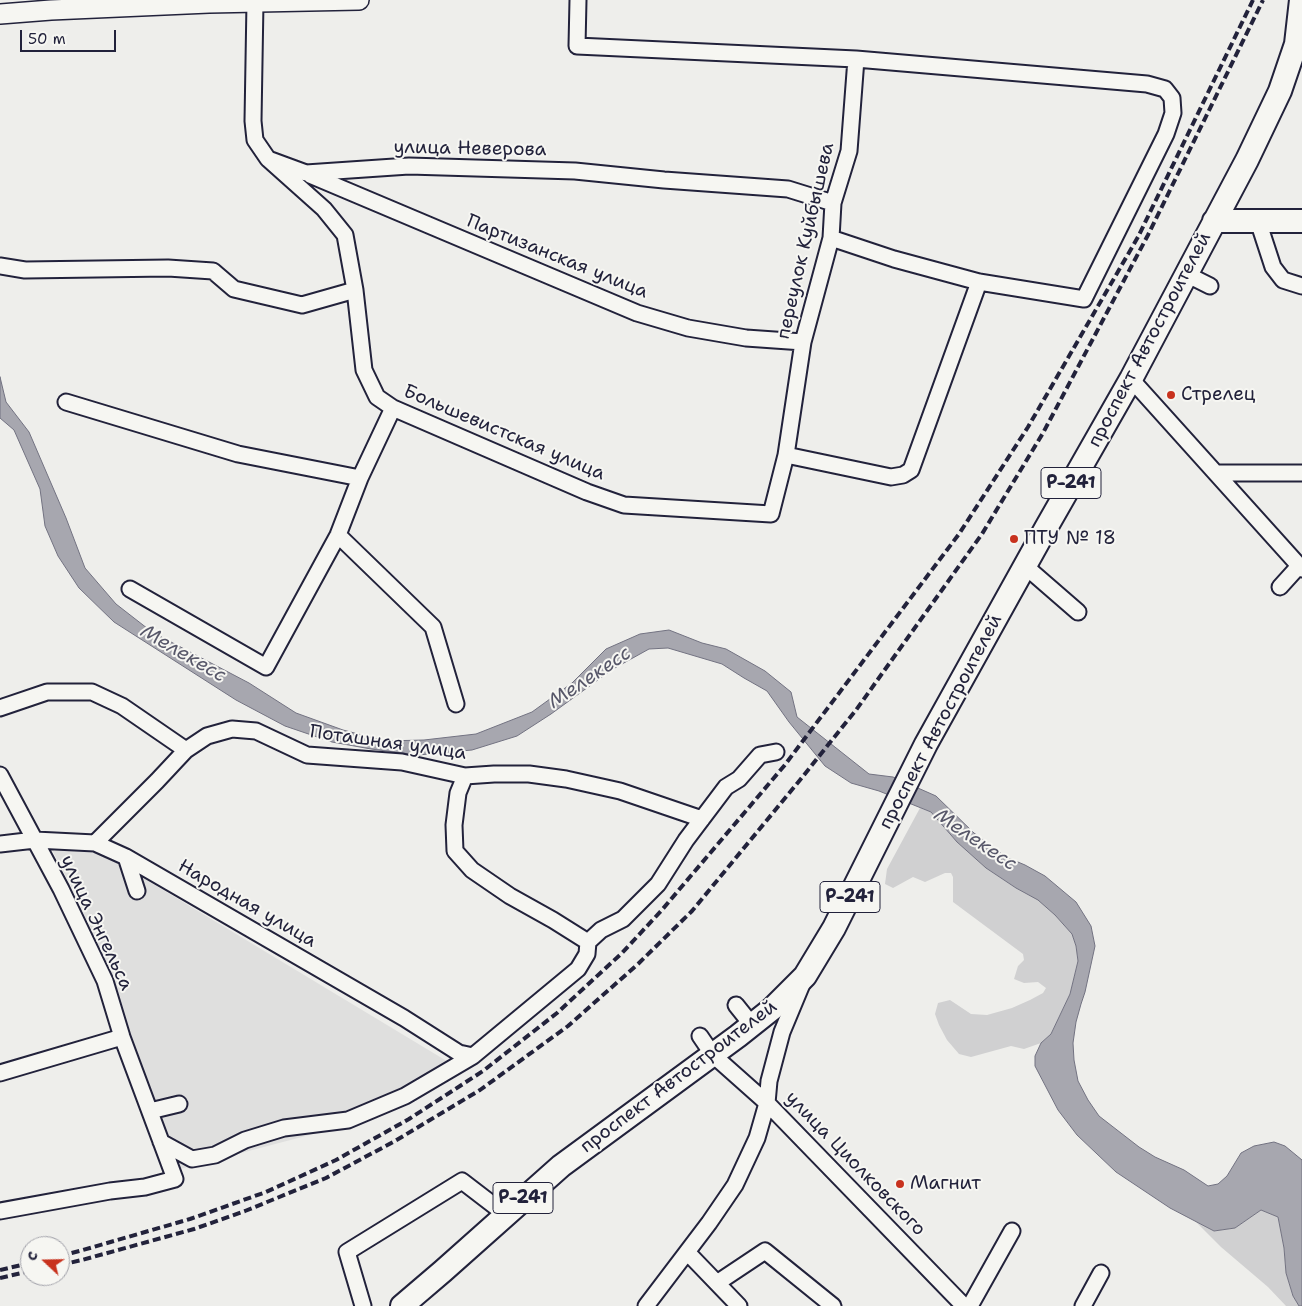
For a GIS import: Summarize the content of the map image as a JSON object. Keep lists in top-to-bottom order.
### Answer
{
  "streets": {
    "highway": ["проспект Автостроителей", "Р-241"],
    "street": [
      "улица Неверова",
      "переулок Куйбышева",
      "Партизанская улица",
      "Большевистская улица",
      "Поташная улица",
      "Народная улица",
      "улица Энгельса",
      "улица Циолковского"
    ]
  },
  "crossings": [
    ["улица Неверова", "переулок Куйбышева"],
    ["улица Неверова", "Партизанская улица"],
    ["улица Неверова", "Большевистская улица"],
    ["переулок Куйбышева", "Партизанская улица"],
    ["переулок Куйбышева", "Большевистская улица"],
    ["проспект Автостроителей", "улица Циолковского"],
    ["Поташная улица", "Народная улица"],
    ["Народная улица", "улица Энгельса"]
  ],
  "water": ["Мелекесс"],
  "places": ["Стрелец", "ПТУ № 18", "Магнит"],
  "scale_bar": "50 m",
  "north": "left"
}
